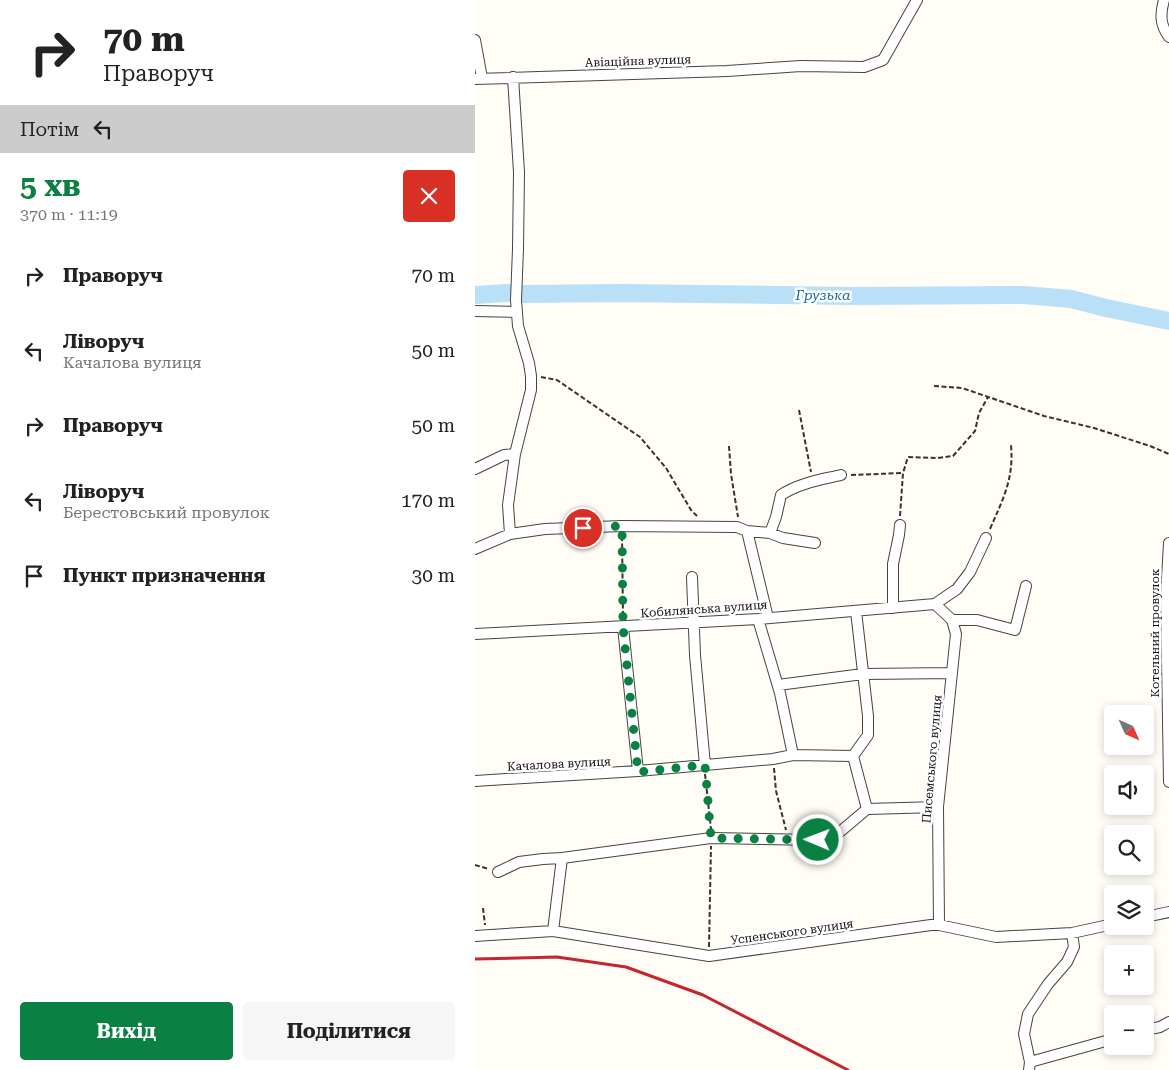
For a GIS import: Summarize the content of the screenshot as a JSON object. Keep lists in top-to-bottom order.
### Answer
{
  "streets": {
    "street": [
      "Авіаційна вулиця",
      "Кобилянська вулиця",
      "Котельний провулок",
      "Писемського вулиця",
      "Качалова вулиця",
      "Успенського вулиця"
    ]
  },
  "crossings": [
    ["Писемського вулиця", "Успенського вулиця"]
  ],
  "water": ["Грузька"],
  "north": "bottom right",
  "page": {
    "turn": ["70 m", "Праворуч"],
    "then": "Потім",
    "heading": ["5 хв", "370 m · 11:19"],
    "list": [
      {
        "name": "Праворуч",
        "value": "70 m"
      },
      {
        "name": "Ліворуч",
        "note": "Качалова вулиця",
        "value": "50 m"
      },
      {
        "name": "Праворуч",
        "value": "50 m"
      },
      {
        "name": "Ліворуч",
        "note": "Берестовський провулок",
        "value": "170 m"
      },
      {
        "name": "Пункт призначення",
        "value": "30 m"
      }
    ],
    "map_buttons": ["+", "−"],
    "buttons": ["Вихід", "Поділитися"]
  }
}
